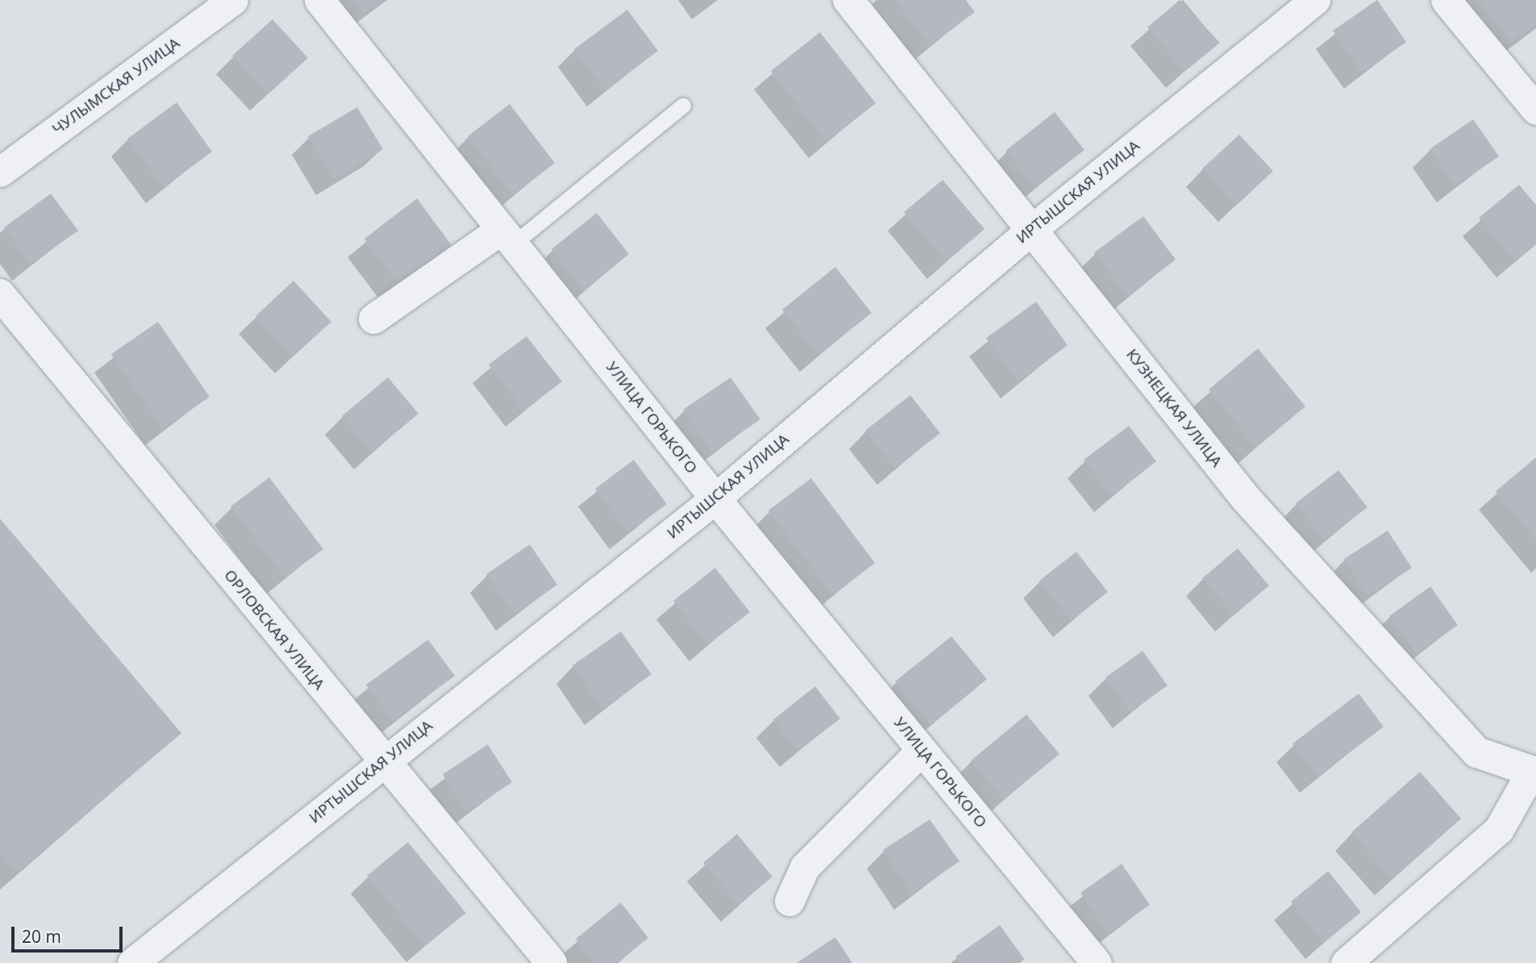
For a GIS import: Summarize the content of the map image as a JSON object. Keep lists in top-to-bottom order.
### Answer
{
  "streets": {
    "street": [
      "ЧУЛЫМСКАЯ УЛИЦА",
      "ИРТЫШСКАЯ УЛИЦА",
      "КУЗНЕЦКАЯ УЛИЦА",
      "УЛИЦА ГОРЬКОГО",
      "ОРЛОВСКАЯ УЛИЦА"
    ]
  },
  "crossings": [
    ["ИРТЫШСКАЯ УЛИЦА", "КУЗНЕЦКАЯ УЛИЦА"],
    ["ИРТЫШСКАЯ УЛИЦА", "УЛИЦА ГОРЬКОГО"],
    ["ИРТЫШСКАЯ УЛИЦА", "ОРЛОВСКАЯ УЛИЦА"]
  ],
  "scale_bar": "20 m"
}
